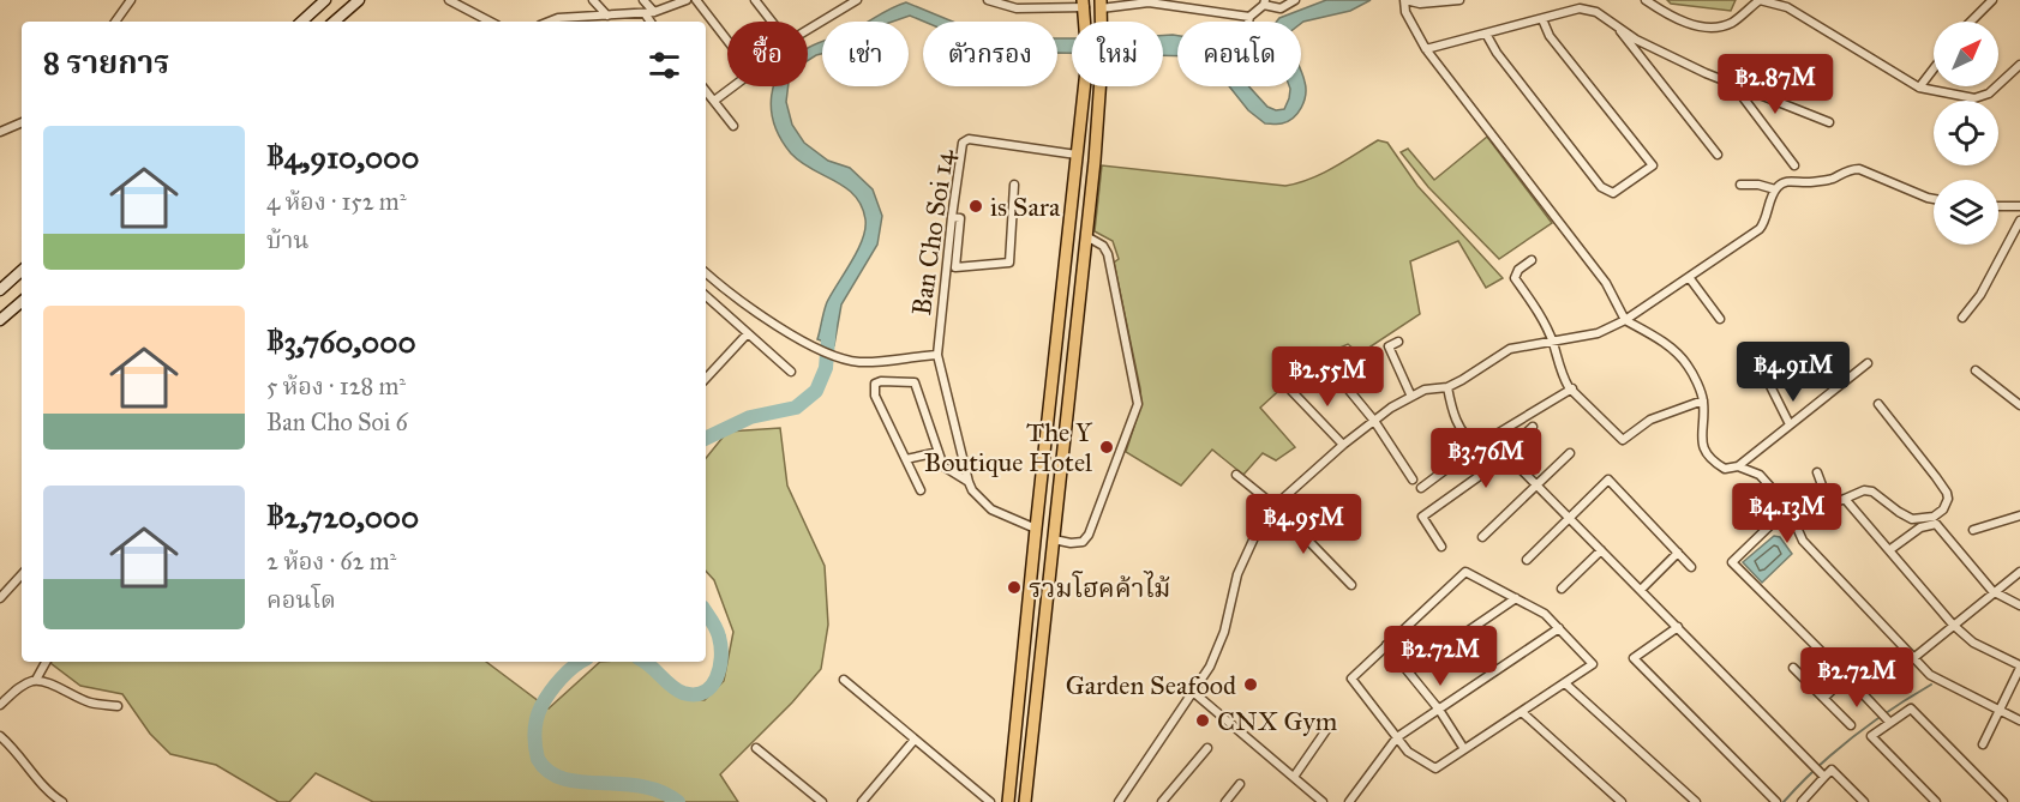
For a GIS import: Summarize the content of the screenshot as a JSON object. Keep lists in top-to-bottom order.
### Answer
{
  "streets": {
    "street": ["Ban Cho Soi 14"]
  },
  "places": [
    "is Sara",
    "The Y Boutique Hotel",
    "รวมโฮคค้าไม้",
    "Garden Seafood",
    "CNX Gym"
  ],
  "north": "top right",
  "page": {
    "chip": [
      "ซื้อ",
      "เช่า",
      "ตัวกรอง",
      "ใหม่",
      "คอนโด"
    ],
    "heading": "8 รายการ",
    "price": [
      "฿2.87M",
      "฿4.91M",
      "฿2.55M",
      "฿3.76M",
      "฿4.13M",
      "฿4.95M",
      "฿2.72M",
      "฿2.72M"
    ],
    "list": [
      {
        "name": "฿4,910,000",
        "note": "4 ห้อง · 152 m² · บ้าน"
      },
      {
        "name": "฿3,760,000",
        "note": "5 ห้อง · 128 m² · Ban Cho Soi 6"
      },
      {
        "name": "฿2,720,000",
        "note": "2 ห้อง · 62 m² · คอนโด"
      }
    ]
  }
}
